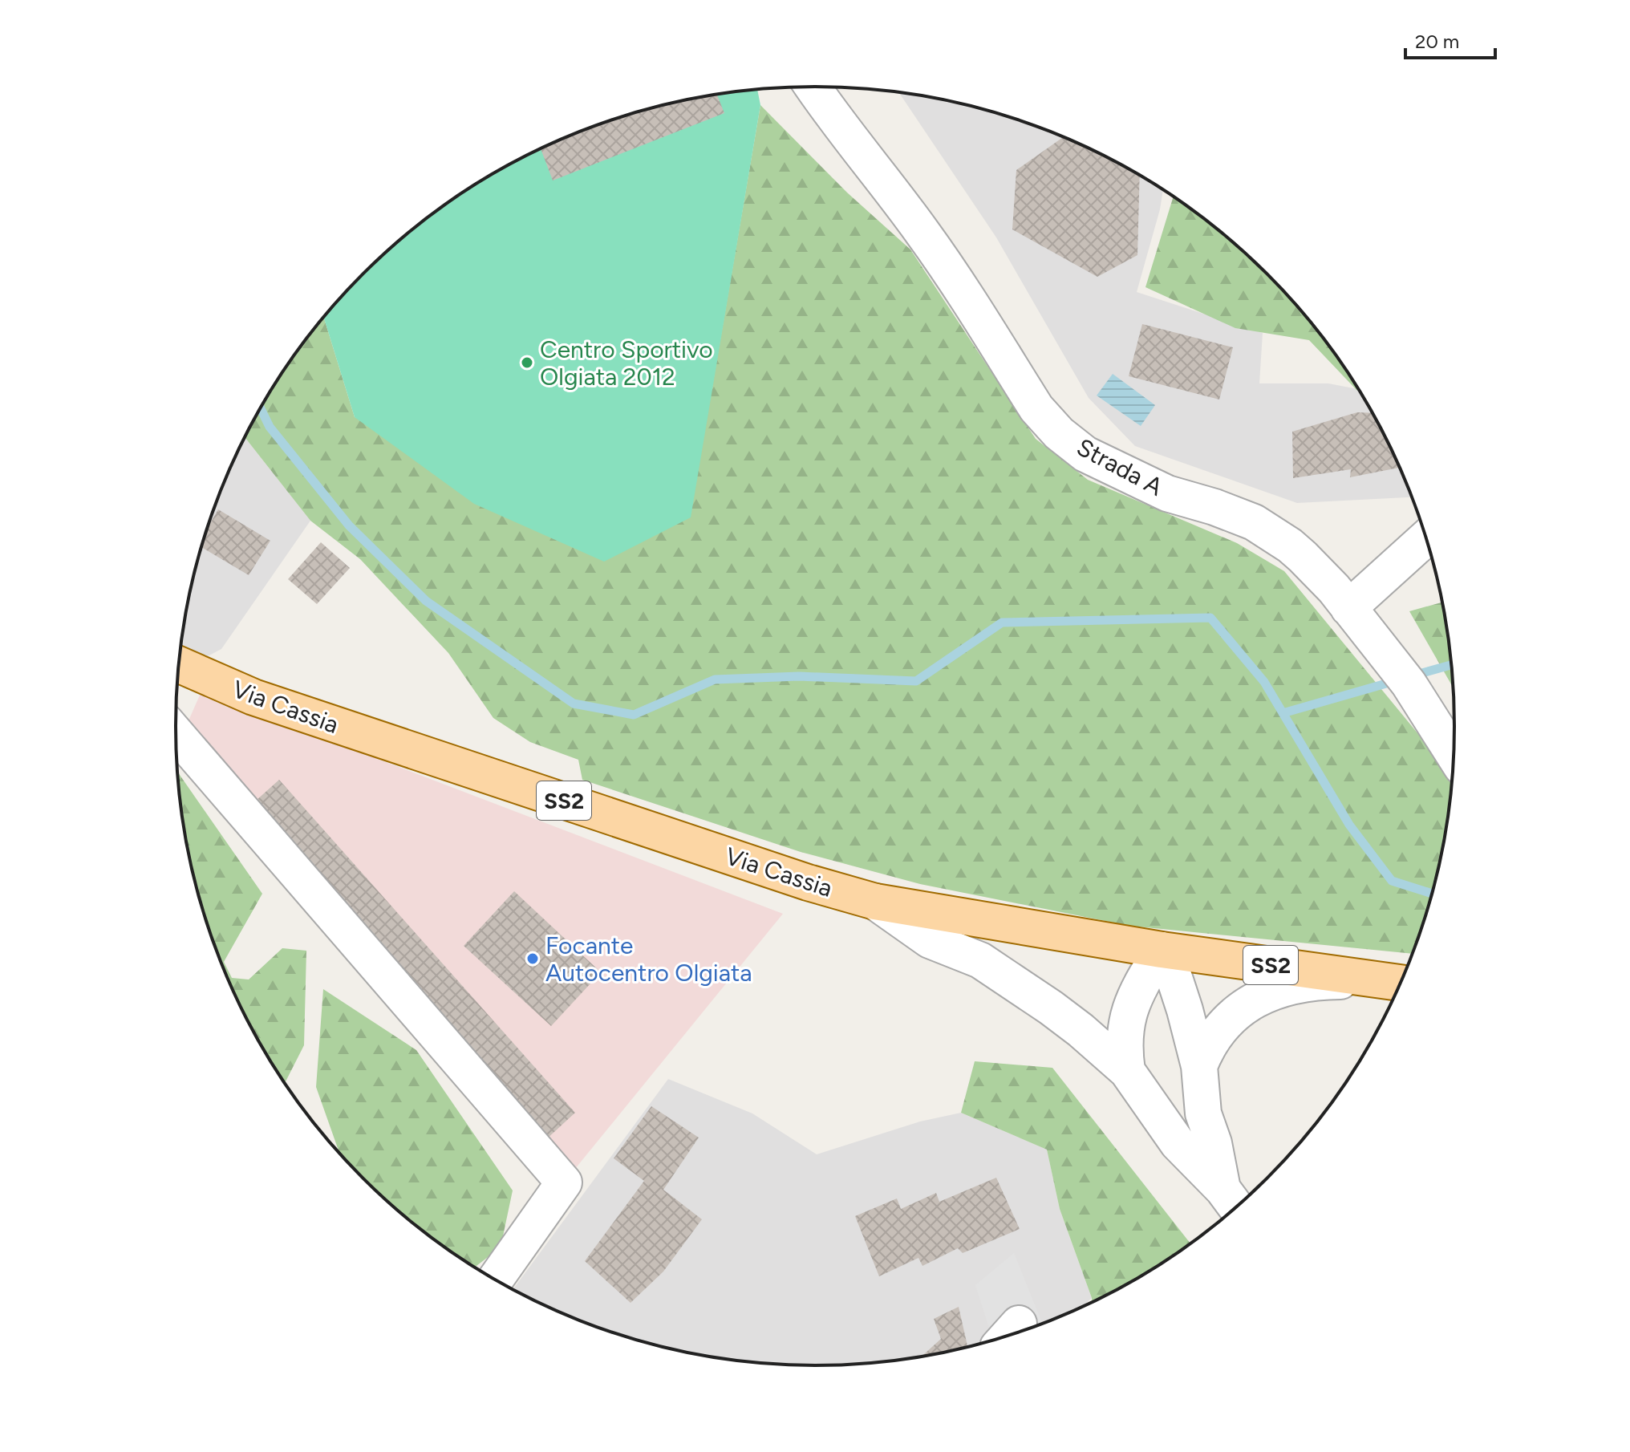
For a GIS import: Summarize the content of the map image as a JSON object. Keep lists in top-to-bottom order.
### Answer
{
  "streets": {
    "main road": ["Via Cassia", "SS2"],
    "street": ["Strada A"]
  },
  "places": ["Centro Sportivo Olgiata 2012", "Focante Autocentro Olgiata"],
  "scale_bar": "20 m"
}
